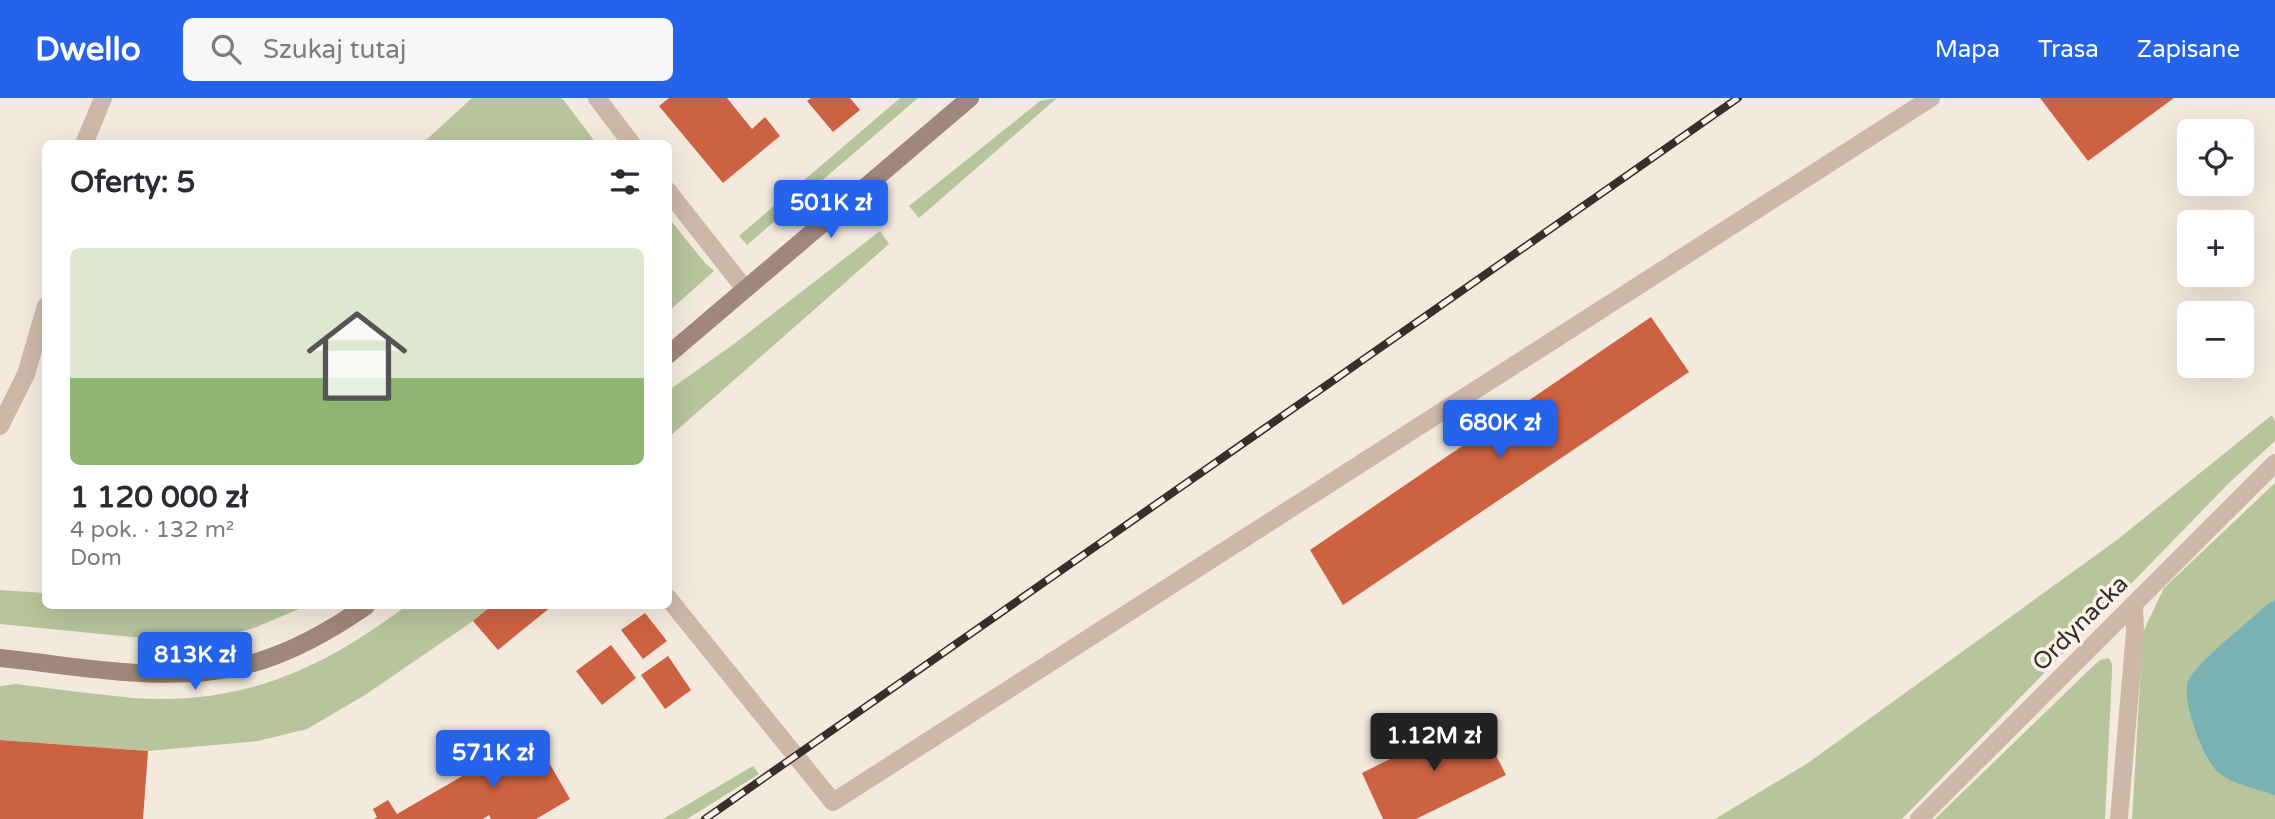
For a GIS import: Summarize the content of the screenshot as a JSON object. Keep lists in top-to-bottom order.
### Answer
{
  "streets": {
    "street": ["Ordynacka"]
  },
  "page": {
    "header": "Dwello",
    "search": "Szukaj tutaj",
    "nav": ["Mapa", "Trasa", "Zapisane"],
    "map_buttons": ["+", "−"],
    "heading": "Oferty: 5",
    "price": [
      "501K zł",
      "680K zł",
      "813K zł",
      "1.12M zł",
      "571K zł"
    ],
    "list": [
      {
        "name": "1 120 000 zł",
        "note": "4 pok. · 132 m² · Dom"
      }
    ]
  }
}
